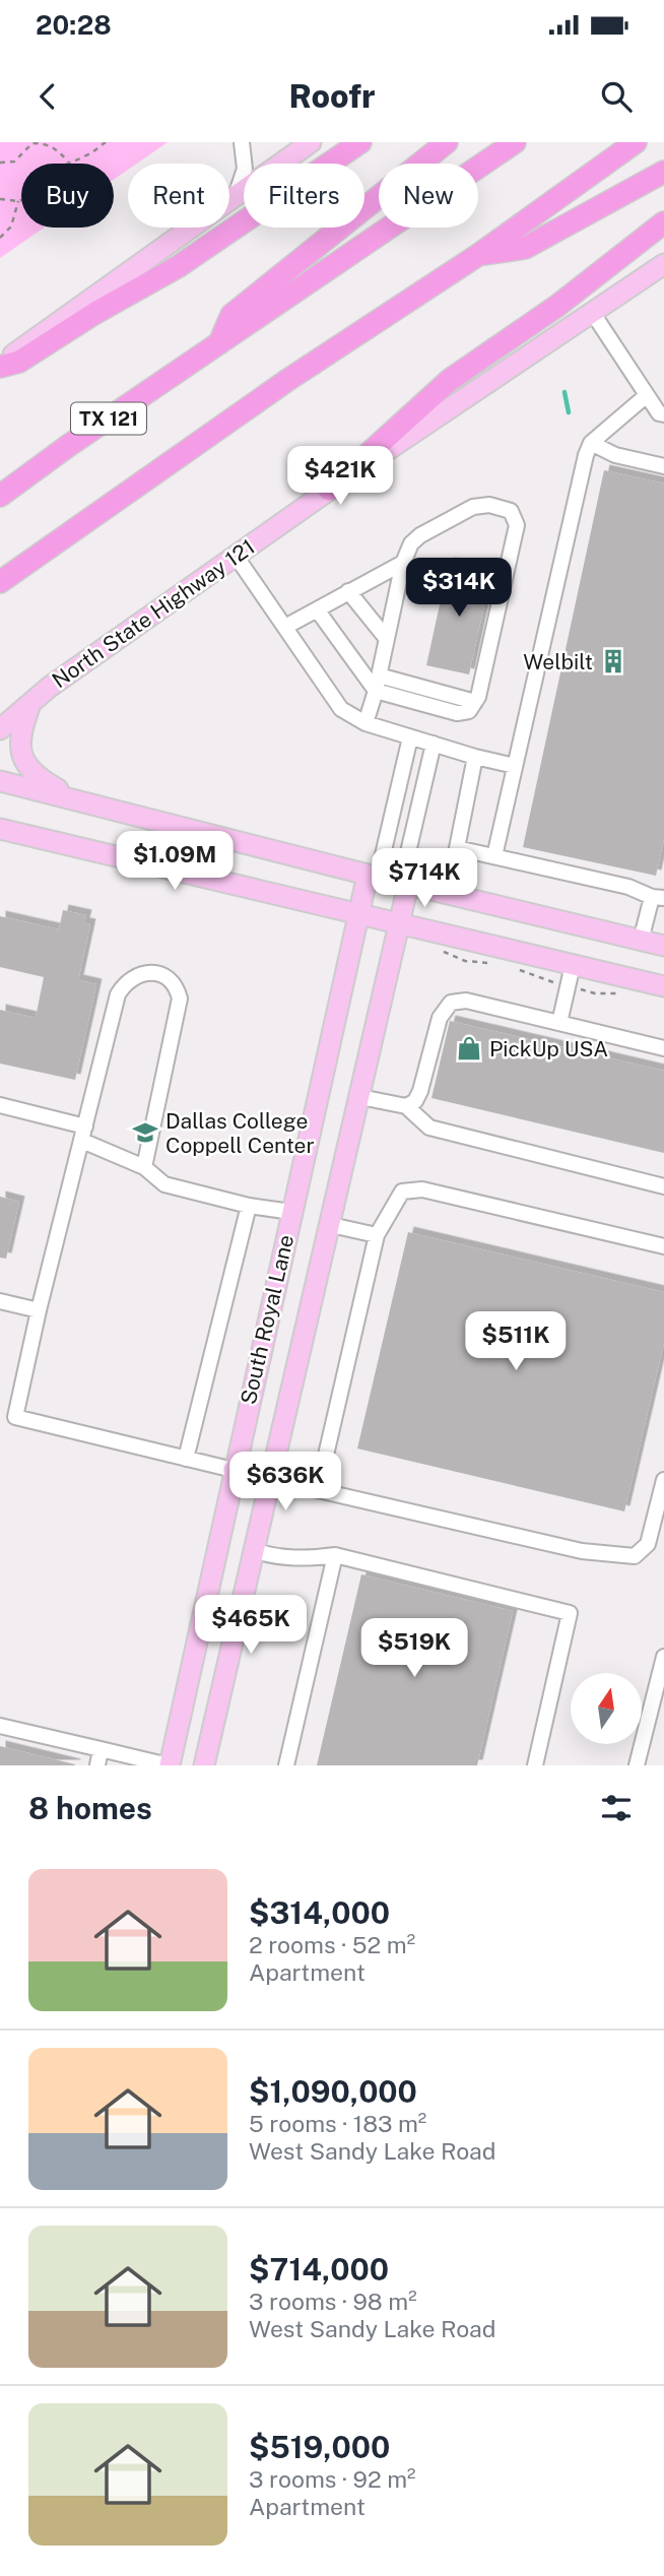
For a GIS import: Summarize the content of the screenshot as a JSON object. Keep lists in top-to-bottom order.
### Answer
{
  "streets": {
    "highway": ["TX 121"],
    "main road": ["North State Highway 121", "South Royal Lane"]
  },
  "places": {
    "building": ["Welbilt"],
    "shop": ["PickUp USA"],
    "school or university": ["Dallas College Coppell Center"]
  },
  "north": "top",
  "page": {
    "status": "20:28",
    "header": "Roofr",
    "chip": [
      "Buy",
      "Rent",
      "Filters",
      "New"
    ],
    "price": [
      "$421K",
      "$314K",
      "$1.09M",
      "$714K",
      "$511K",
      "$636K",
      "$465K",
      "$519K"
    ],
    "heading": "8 homes",
    "list": [
      {
        "name": "$314,000",
        "note": "2 rooms · 52 m² · Apartment"
      },
      {
        "name": "$1,090,000",
        "note": "5 rooms · 183 m² · West Sandy Lake Road"
      },
      {
        "name": "$714,000",
        "note": "3 rooms · 98 m² · West Sandy Lake Road"
      },
      {
        "name": "$519,000",
        "note": "3 rooms · 92 m² · Apartment"
      }
    ]
  }
}
